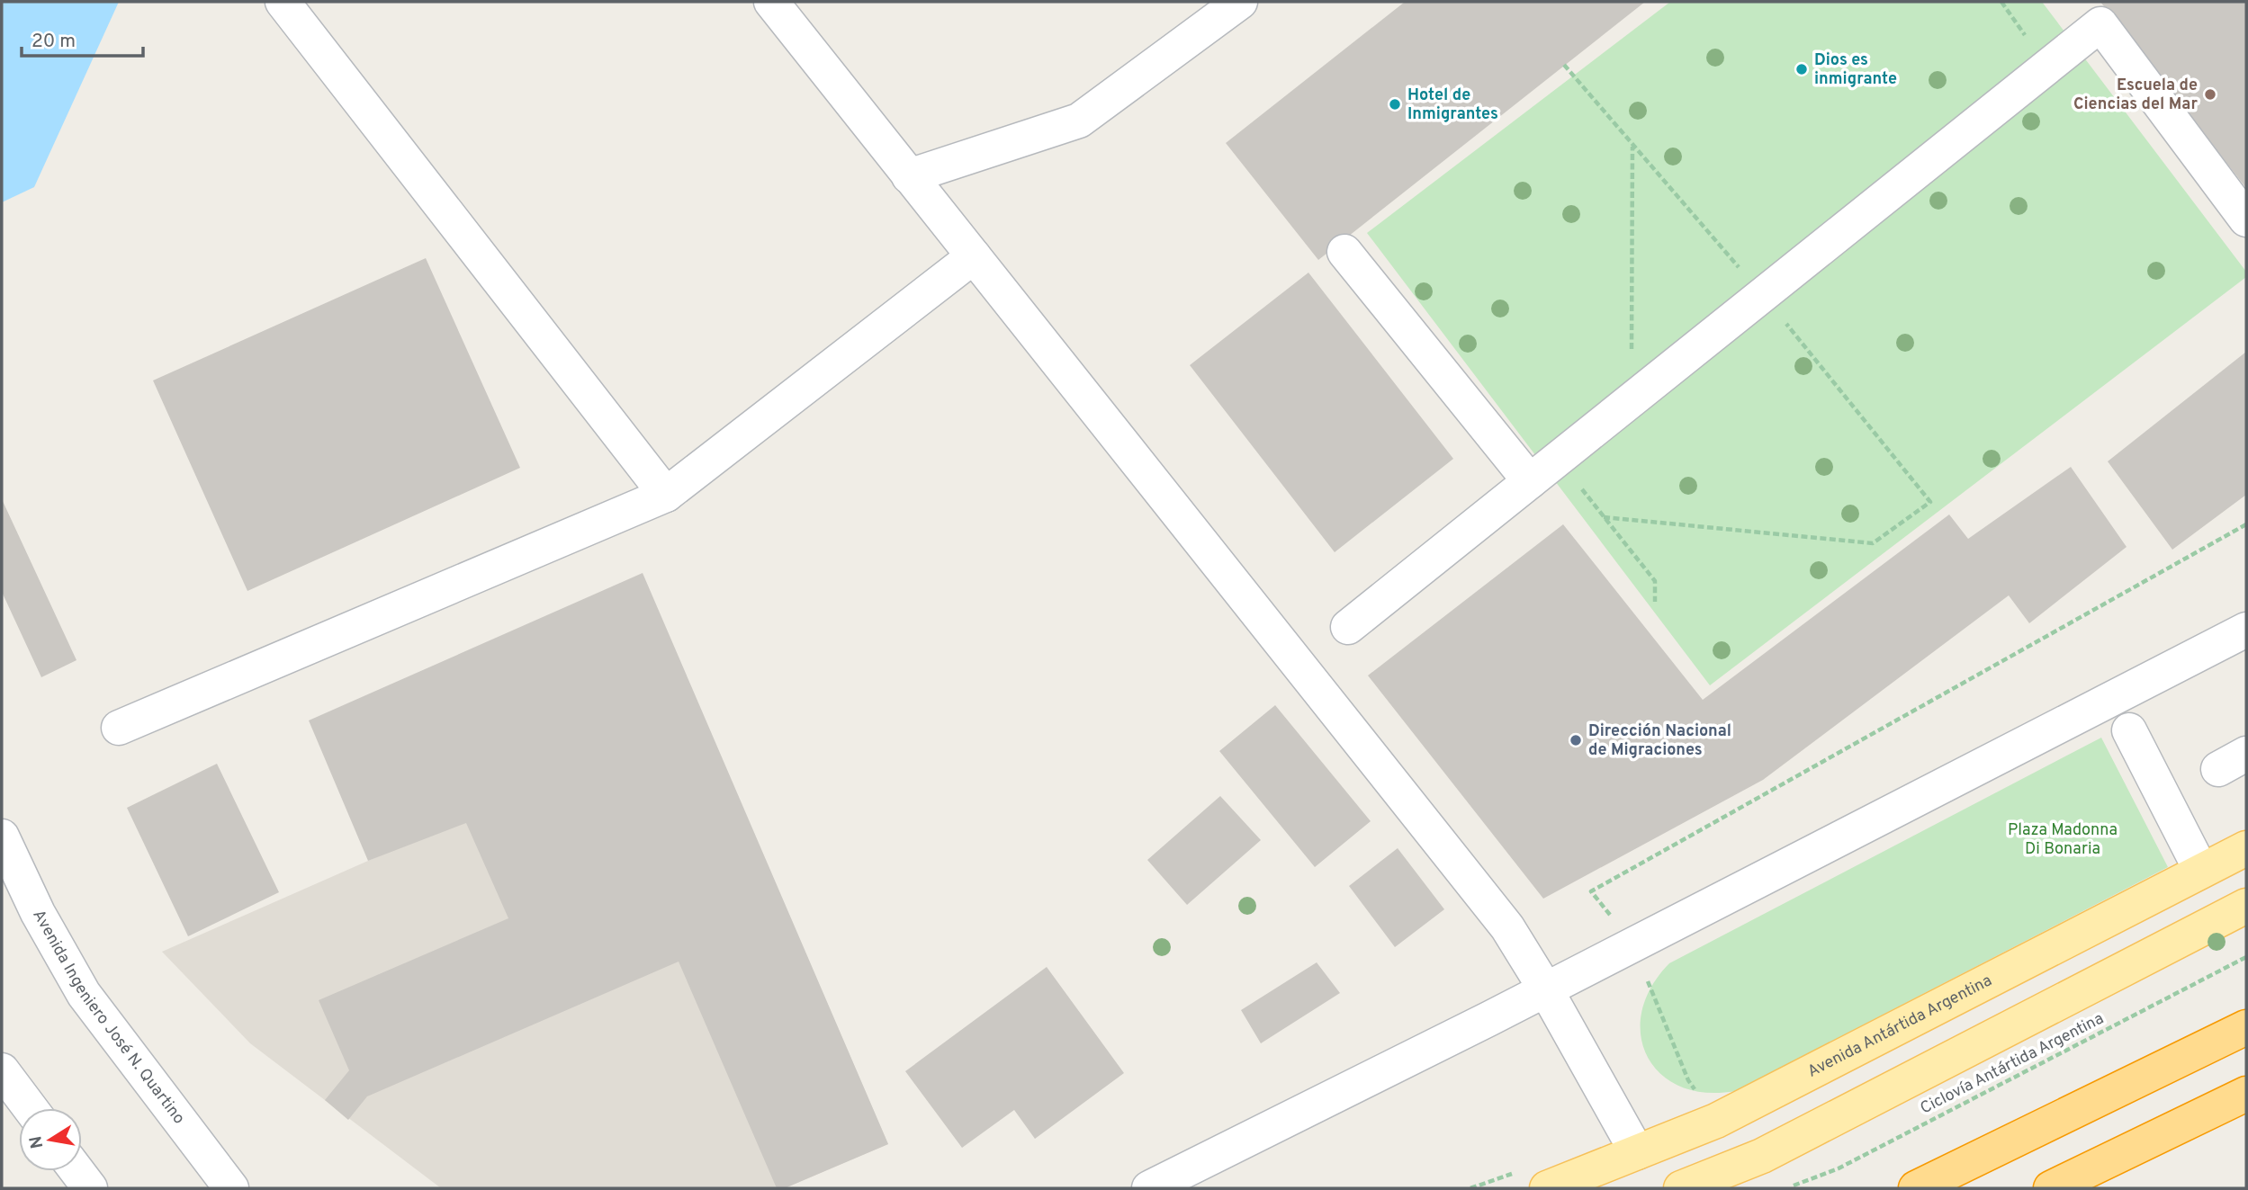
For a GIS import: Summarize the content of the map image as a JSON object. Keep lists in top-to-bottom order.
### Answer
{
  "streets": {
    "main road": ["Avenida Antártida Argentina"],
    "lane": ["Avenida Ingeniero José N. Quartino"],
    "path": ["Ciclovía Antártida Argentina"]
  },
  "parks": ["Plaza Madonna Di Bonaria"],
  "places": [
    "Dios es inmigrante",
    "Escuela de Ciencias del Mar",
    "Hotel de Inmigrantes",
    "Dirección Nacional de Migraciones"
  ],
  "scale_bar": "20 m",
  "north": "left"
}
